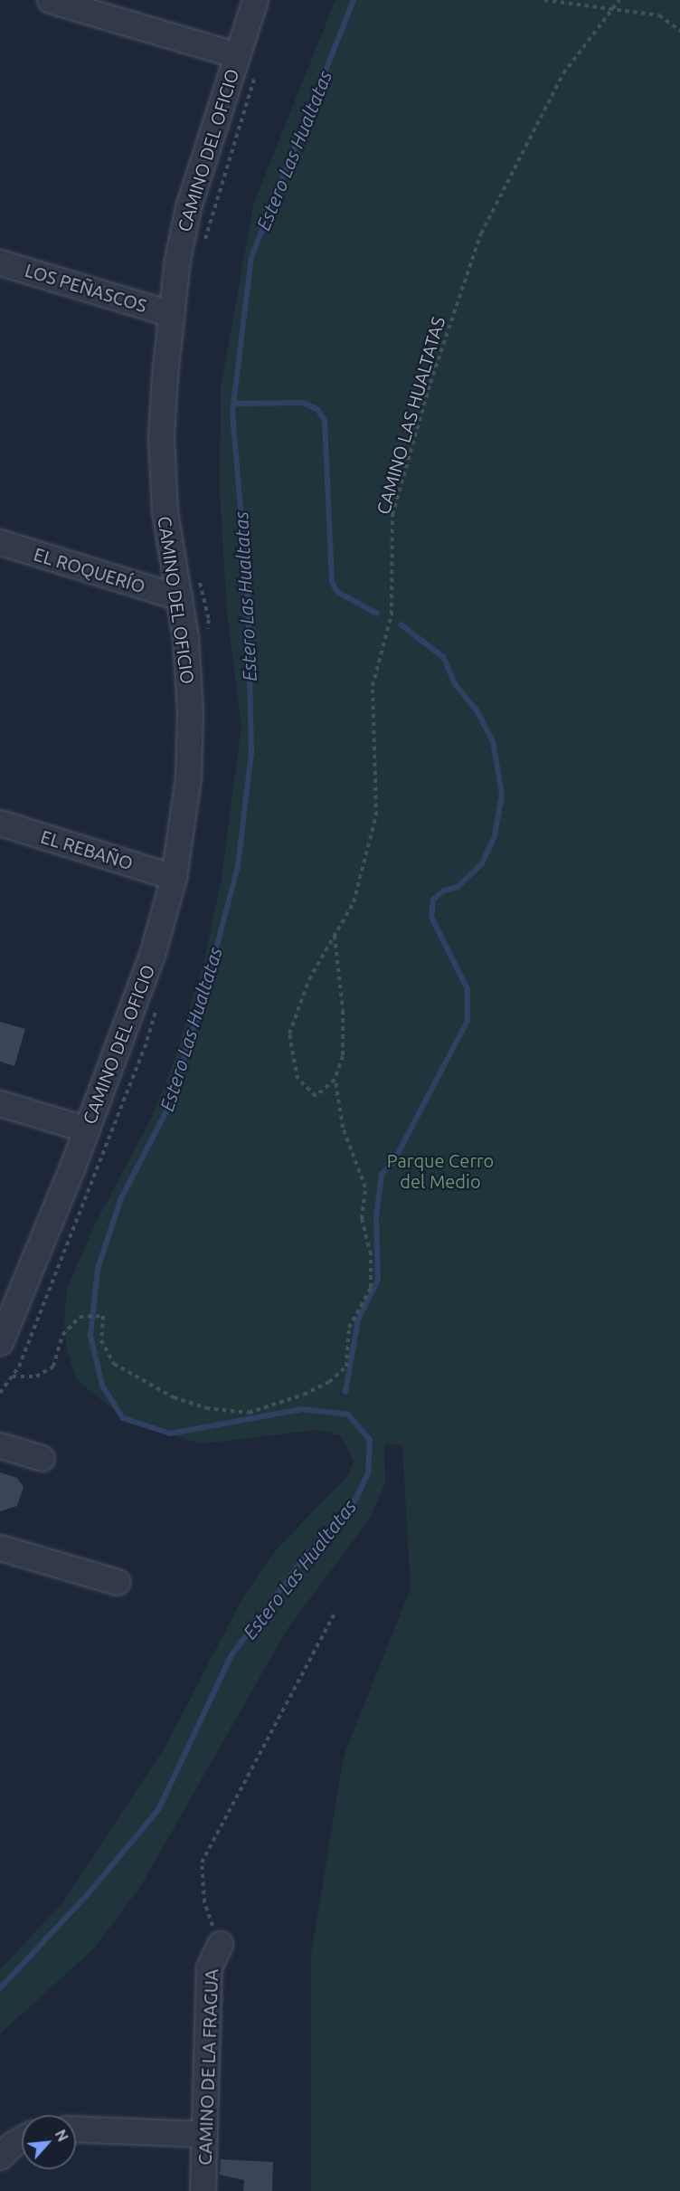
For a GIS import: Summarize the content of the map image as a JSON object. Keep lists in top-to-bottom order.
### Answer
{
  "streets": {
    "street": [
      "CAMINO DEL OFICIO",
      "LOS PEÑASCOS",
      "EL ROQUERÍO",
      "EL REBAÑO",
      "CAMINO DE LA FRAGUA"
    ],
    "path": ["CAMINO LAS HUALTATAS"]
  },
  "crossings": [
    ["CAMINO DEL OFICIO", "LOS PEÑASCOS"],
    ["CAMINO DEL OFICIO", "EL ROQUERÍO"],
    ["CAMINO DEL OFICIO", "EL REBAÑO"]
  ],
  "water": ["Estero Las Hualtatas"],
  "parks": ["Parque Cerro del Medio"],
  "north": "top right"
}
